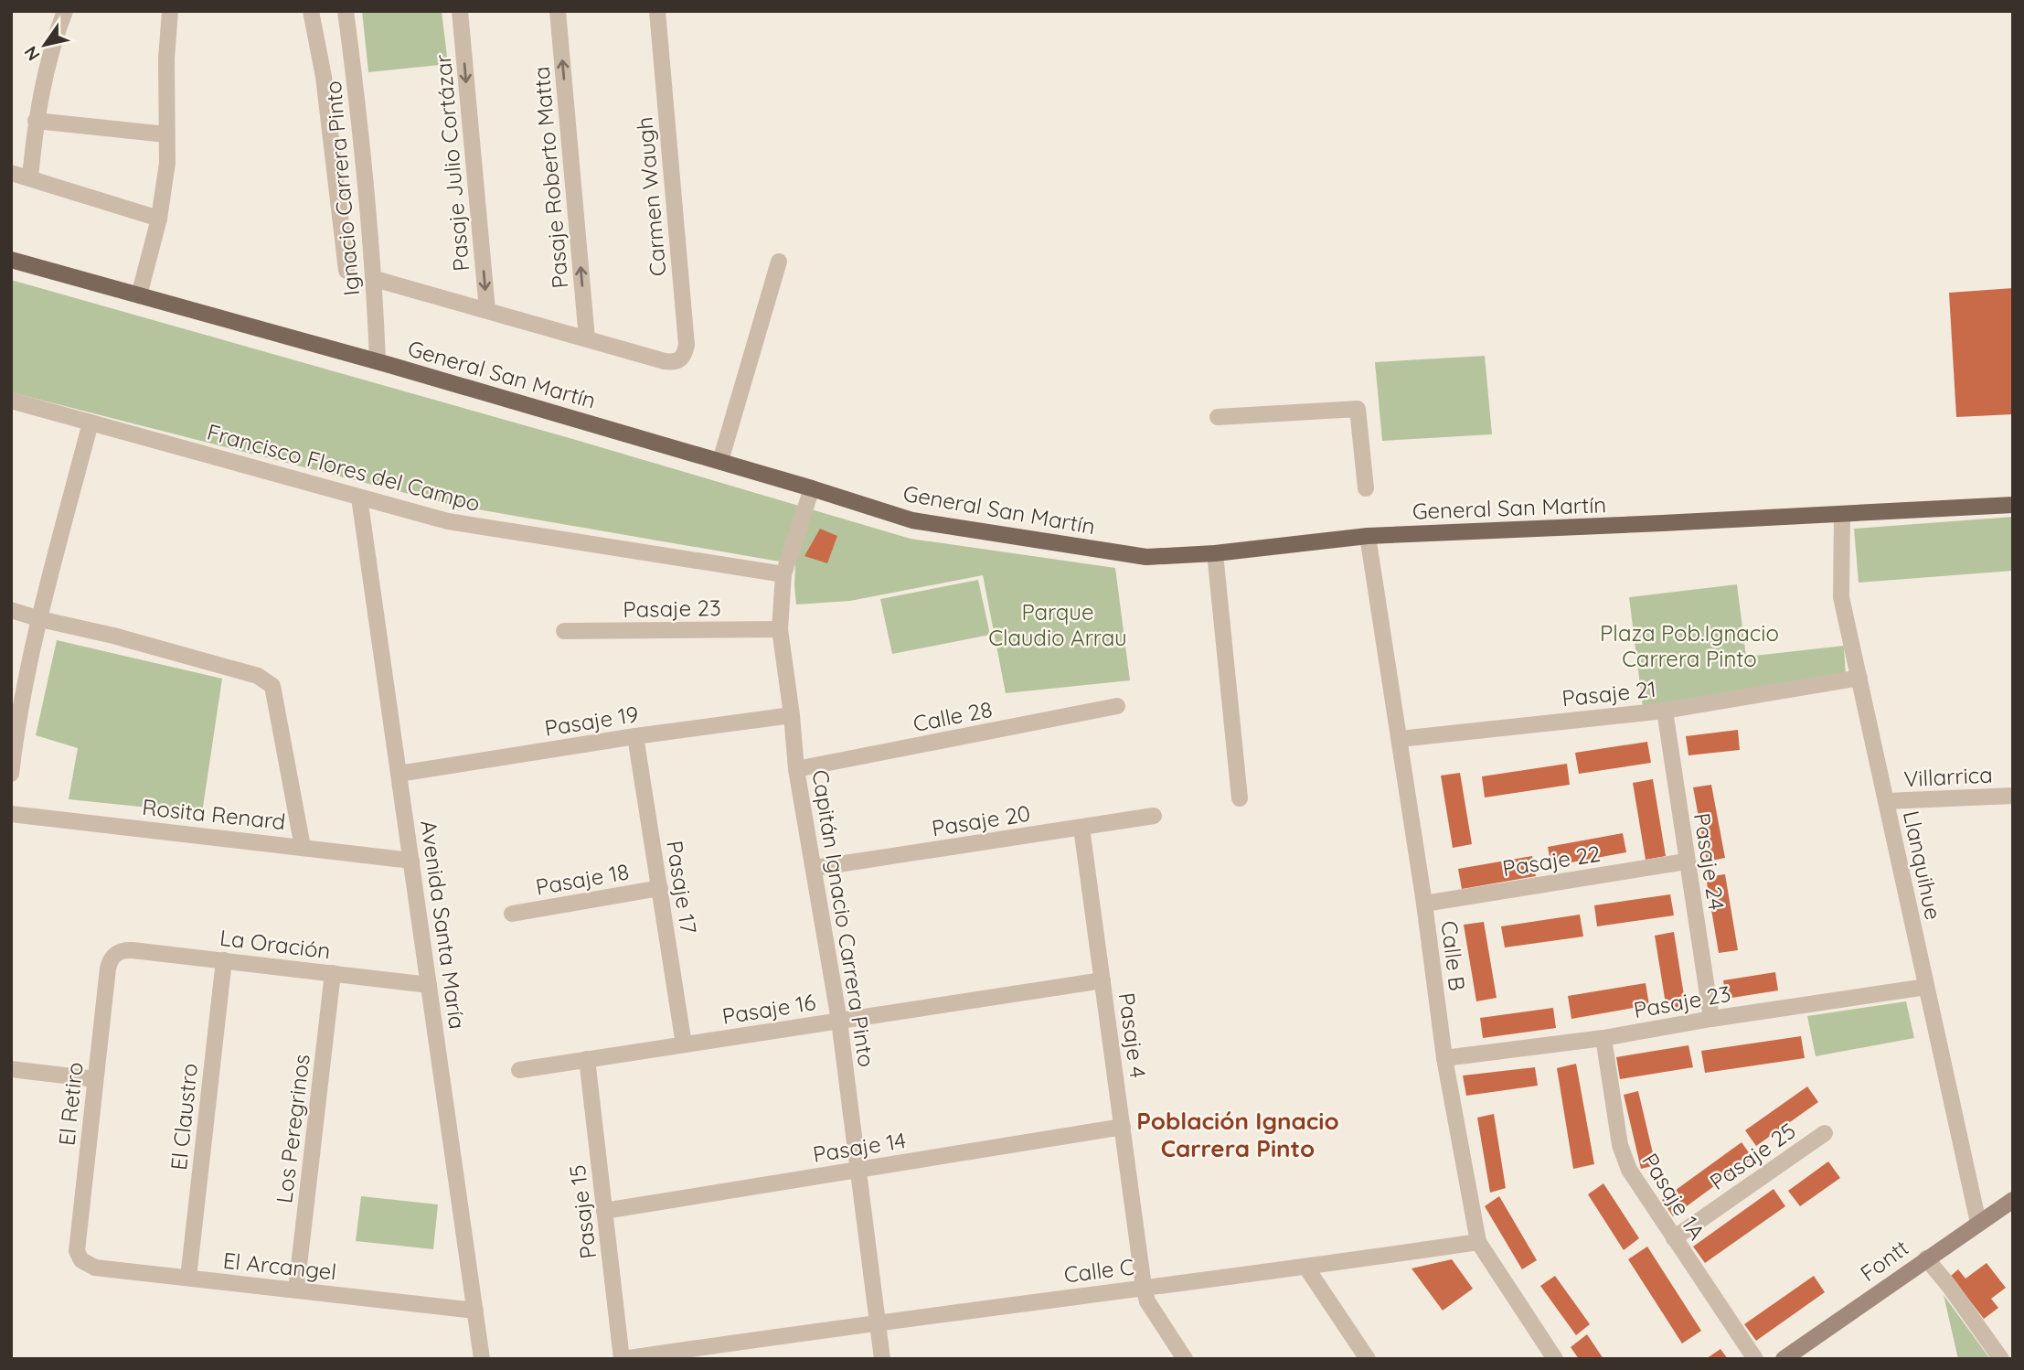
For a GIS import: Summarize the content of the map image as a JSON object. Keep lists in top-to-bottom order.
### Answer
{
  "streets": {
    "main road": ["General San Martín", "Fontt"],
    "street": [
      "Pasaje Julio Cortázar",
      "Pasaje Roberto Matta",
      "Ignacio Carrera Pinto",
      "Carmen Waugh",
      "Francisco Flores del Campo",
      "Pasaje 23",
      "Pasaje 21",
      "Calle 28",
      "Pasaje 19",
      "Villarrica",
      "Rosita Renard",
      "Pasaje 20",
      "Pasaje 22",
      "Pasaje 24",
      "Llanquihue",
      "Pasaje 18",
      "Pasaje 17",
      "Capitán Ignacio Carrera Pinto",
      "Avenida Santa María",
      "La Oración",
      "Calle B",
      "Pasaje 16",
      "Pasaje 4",
      "El Retiro",
      "El Claustro",
      "Los Peregrinos",
      "Pasaje 14",
      "Pasaje 25",
      "Pasaje 1A",
      "Pasaje 15",
      "El Arcangel",
      "Calle C"
    ]
  },
  "crossings": [
    ["Pasaje Roberto Matta", "Carmen Waugh"],
    ["Ignacio Carrera Pinto", "General San Martín"],
    ["General San Martín", "Llanquihue"],
    ["General San Martín", "Capitán Ignacio Carrera Pinto"],
    ["General San Martín", "Calle B"],
    ["Francisco Flores del Campo", "Capitán Ignacio Carrera Pinto"],
    ["Francisco Flores del Campo", "Avenida Santa María"],
    ["Pasaje 23", "Pasaje 24"],
    ["Pasaje 23", "Llanquihue"],
    ["Pasaje 23", "Capitán Ignacio Carrera Pinto"],
    ["Pasaje 23", "Calle B"],
    ["Pasaje 23", "Pasaje 1A"],
    ["Pasaje 21", "Pasaje 24"],
    ["Pasaje 21", "Llanquihue"],
    ["Pasaje 21", "Calle B"],
    ["Calle 28", "Capitán Ignacio Carrera Pinto"],
    ["Pasaje 19", "Pasaje 17"],
    ["Pasaje 19", "Capitán Ignacio Carrera Pinto"],
    ["Pasaje 19", "Avenida Santa María"],
    ["Villarrica", "Llanquihue"],
    ["Rosita Renard", "Avenida Santa María"],
    ["Pasaje 20", "Capitán Ignacio Carrera Pinto"],
    ["Pasaje 20", "Pasaje 4"],
    ["Pasaje 22", "Pasaje 24"],
    ["Pasaje 22", "Calle B"],
    ["Llanquihue", "Fontt"],
    ["Pasaje 18", "Pasaje 17"],
    ["Pasaje 17", "Pasaje 16"],
    ["Capitán Ignacio Carrera Pinto", "Pasaje 16"],
    ["Capitán Ignacio Carrera Pinto", "Pasaje 14"],
    ["Capitán Ignacio Carrera Pinto", "Calle C"],
    ["Avenida Santa María", "La Oración"],
    ["Avenida Santa María", "El Arcangel"],
    ["La Oración", "El Retiro"],
    ["La Oración", "El Claustro"],
    ["La Oración", "Los Peregrinos"],
    ["Calle B", "Calle C"],
    ["Pasaje 16", "Pasaje 4"],
    ["Pasaje 16", "Pasaje 15"],
    ["Pasaje 4", "Pasaje 14"],
    ["Pasaje 4", "Calle C"],
    ["El Retiro", "El Arcangel"],
    ["El Claustro", "El Arcangel"],
    ["Los Peregrinos", "El Arcangel"],
    ["Pasaje 14", "Pasaje 15"],
    ["Pasaje 25", "Pasaje 1A"],
    ["Pasaje 15", "Calle C"]
  ],
  "one_way": ["Pasaje Roberto Matta"],
  "districts": ["Población Ignacio Carrera Pinto"],
  "parks": ["Parque Claudio Arrau", "Plaza Pob.Ignacio Carrera Pinto"],
  "north": "bottom left"
}
